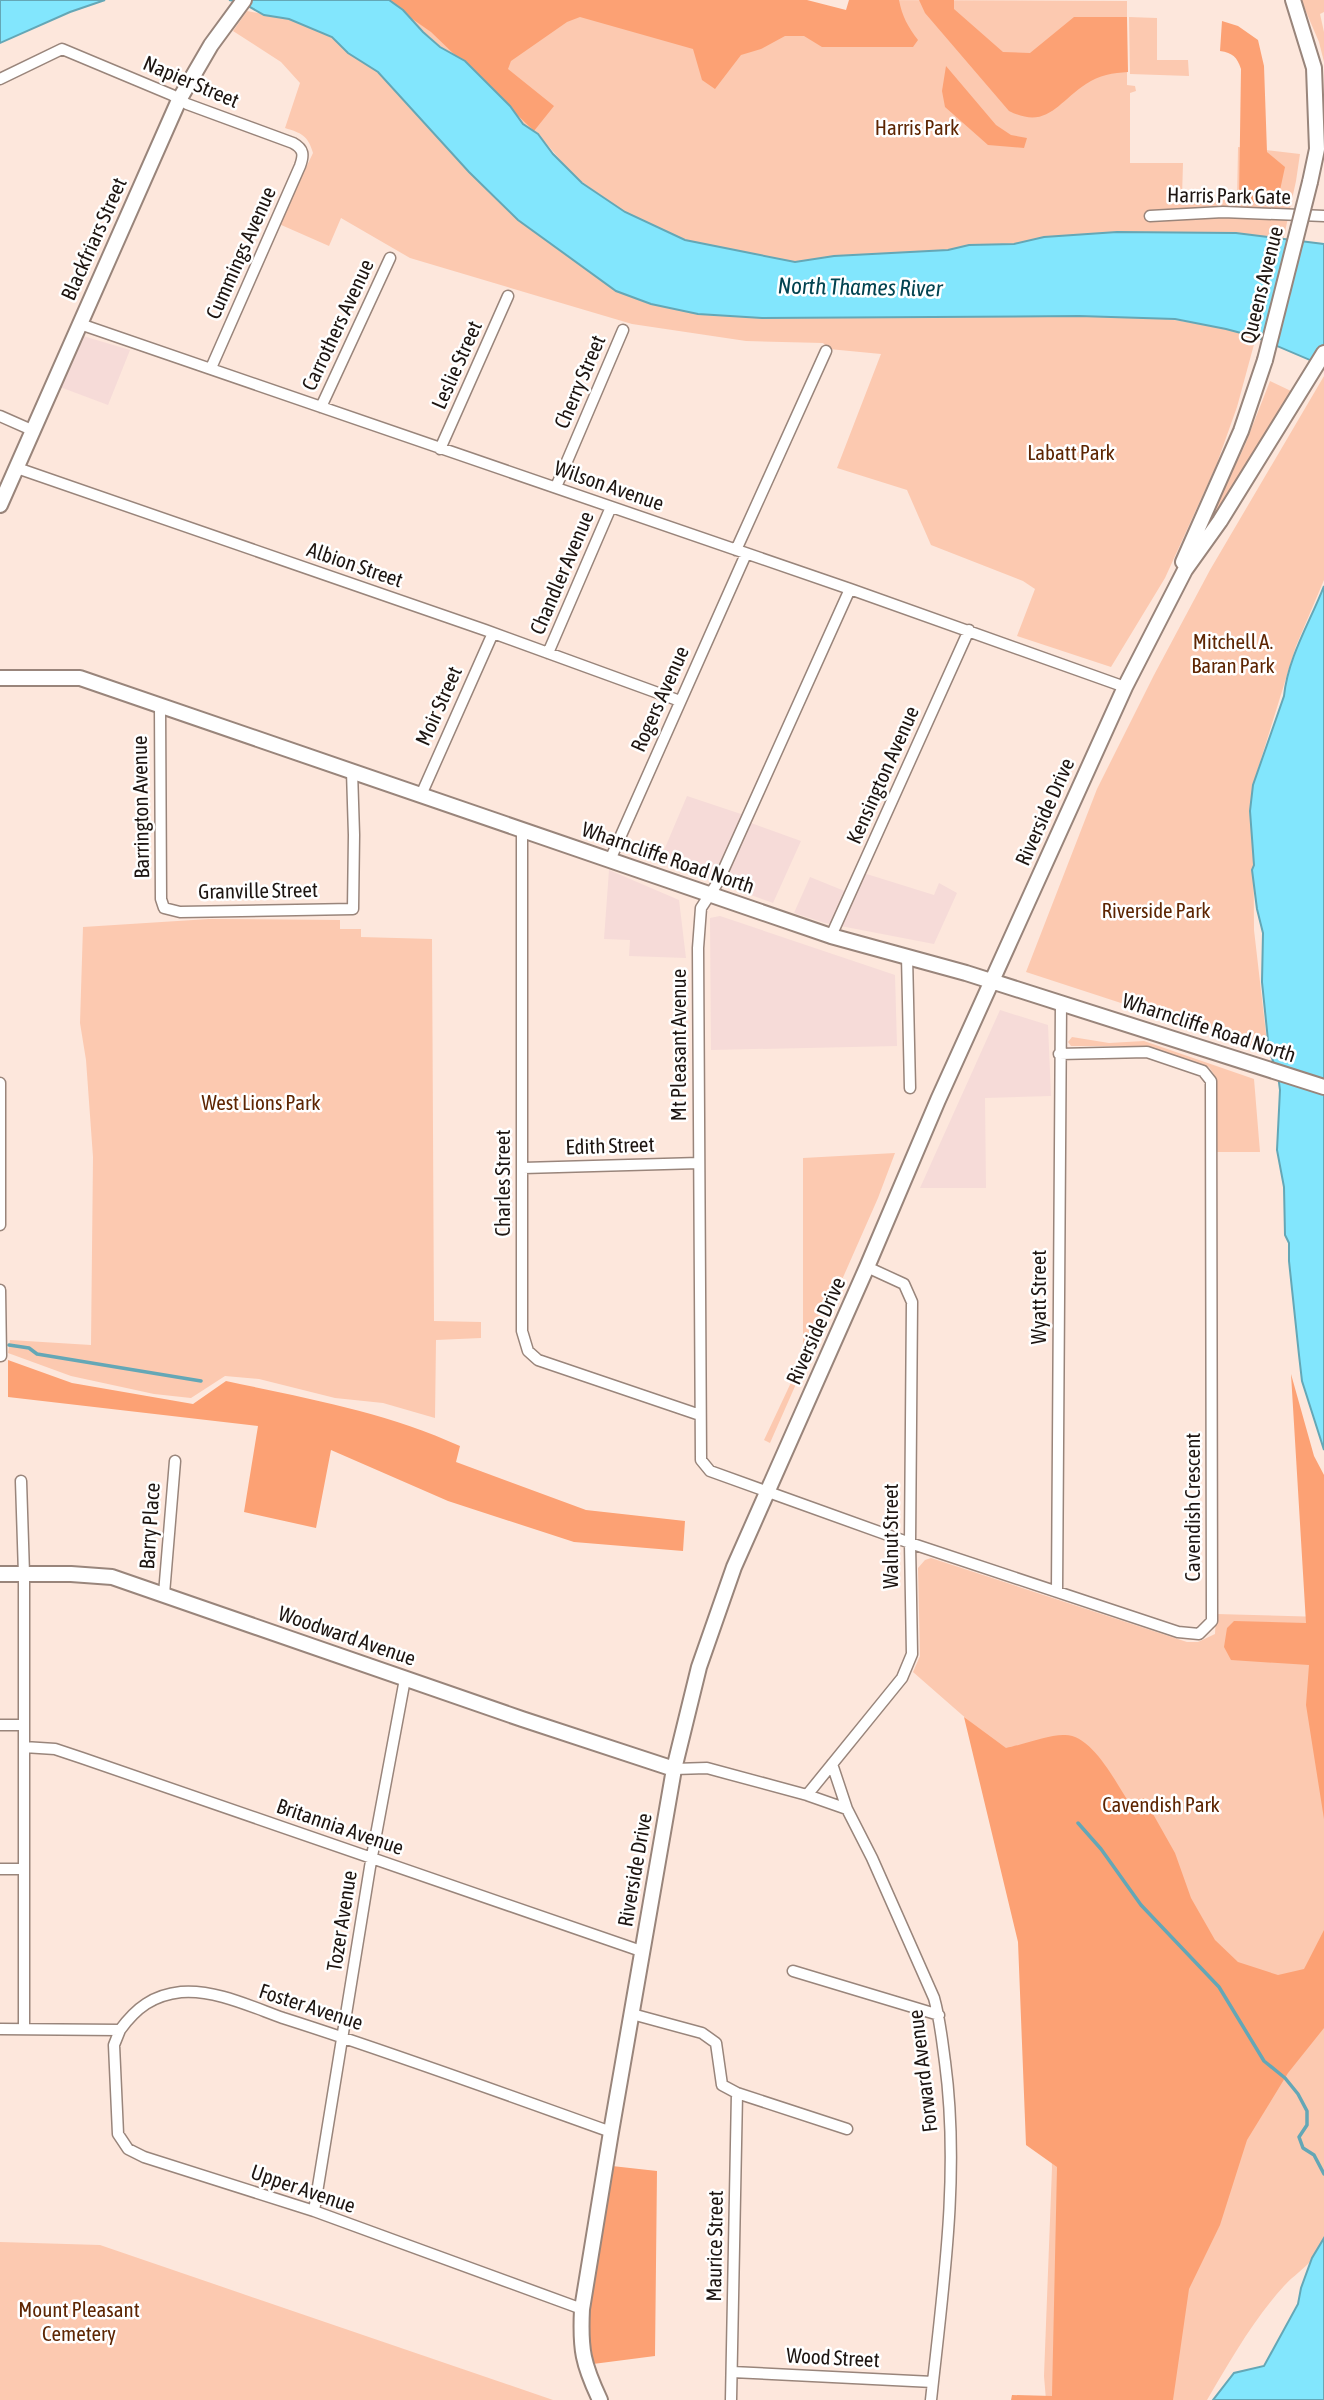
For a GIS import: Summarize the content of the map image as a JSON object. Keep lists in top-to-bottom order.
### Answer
{
  "streets": {
    "main road": [
      "Blackfriars Street",
      "Queens Avenue",
      "Riverside Drive",
      "Wharncliffe Road North",
      "Woodward Avenue"
    ],
    "street": [
      "Napier Street",
      "Harris Park Gate",
      "Cummings Avenue",
      "Carrothers Avenue",
      "Leslie Street",
      "Cherry Street",
      "Wilson Avenue",
      "Albion Street",
      "Chandler Avenue",
      "Rogers Avenue",
      "Moir Street",
      "Kensington Avenue",
      "Barrington Avenue",
      "Granville Street",
      "Mt Pleasant Avenue",
      "Edith Street",
      "Charles Street",
      "Wyatt Street",
      "Cavendish Crescent",
      "Barry Place",
      "Walnut Street",
      "Britannia Avenue",
      "Tozer Avenue",
      "Foster Avenue",
      "Forward Avenue",
      "Upper Avenue",
      "Maurice Street",
      "Wood Street"
    ]
  },
  "crossings": [
    ["Napier Street", "Blackfriars Street"],
    ["Napier Street", "Cummings Avenue"],
    ["Blackfriars Street", "Wilson Avenue"],
    ["Blackfriars Street", "Albion Street"],
    ["Cummings Avenue", "Wilson Avenue"],
    ["Queens Avenue", "Riverside Drive"],
    ["Carrothers Avenue", "Wilson Avenue"],
    ["Leslie Street", "Wilson Avenue"],
    ["Cherry Street", "Wilson Avenue"],
    ["Wilson Avenue", "Chandler Avenue"],
    ["Wilson Avenue", "Rogers Avenue"],
    ["Wilson Avenue", "Kensington Avenue"],
    ["Wilson Avenue", "Riverside Drive"],
    ["Wilson Avenue", "Mt Pleasant Avenue"],
    ["Albion Street", "Chandler Avenue"],
    ["Albion Street", "Rogers Avenue"],
    ["Albion Street", "Moir Street"],
    ["Rogers Avenue", "Wharncliffe Road North"],
    ["Moir Street", "Wharncliffe Road North"],
    ["Kensington Avenue", "Wharncliffe Road North"],
    ["Barrington Avenue", "Wharncliffe Road North"],
    ["Barrington Avenue", "Granville Street"],
    ["Riverside Drive", "Wharncliffe Road North"],
    ["Riverside Drive", "Mt Pleasant Avenue"],
    ["Riverside Drive", "Cavendish Crescent"],
    ["Riverside Drive", "Walnut Street"],
    ["Riverside Drive", "Woodward Avenue"],
    ["Riverside Drive", "Britannia Avenue"],
    ["Riverside Drive", "Foster Avenue"],
    ["Riverside Drive", "Upper Avenue"],
    ["Wharncliffe Road North", "Granville Street"],
    ["Wharncliffe Road North", "Mt Pleasant Avenue"],
    ["Wharncliffe Road North", "Charles Street"],
    ["Wharncliffe Road North", "Wyatt Street"],
    ["Mt Pleasant Avenue", "Edith Street"],
    ["Mt Pleasant Avenue", "Charles Street"],
    ["Mt Pleasant Avenue", "Cavendish Crescent"],
    ["Edith Street", "Charles Street"],
    ["Wyatt Street", "Cavendish Crescent"],
    ["Cavendish Crescent", "Walnut Street"],
    ["Barry Place", "Woodward Avenue"],
    ["Walnut Street", "Forward Avenue"],
    ["Woodward Avenue", "Tozer Avenue"],
    ["Britannia Avenue", "Tozer Avenue"],
    ["Tozer Avenue", "Foster Avenue"],
    ["Tozer Avenue", "Upper Avenue"],
    ["Foster Avenue", "Upper Avenue"],
    ["Forward Avenue", "Wood Street"],
    ["Maurice Street", "Wood Street"]
  ],
  "water": ["North Thames River"],
  "parks": [
    "Harris Park",
    "Labatt Park",
    "Mitchell A. Baran Park",
    "Riverside Park",
    "West Lions Park",
    "Cavendish Park",
    "Mount Pleasant Cemetery"
  ]
}
